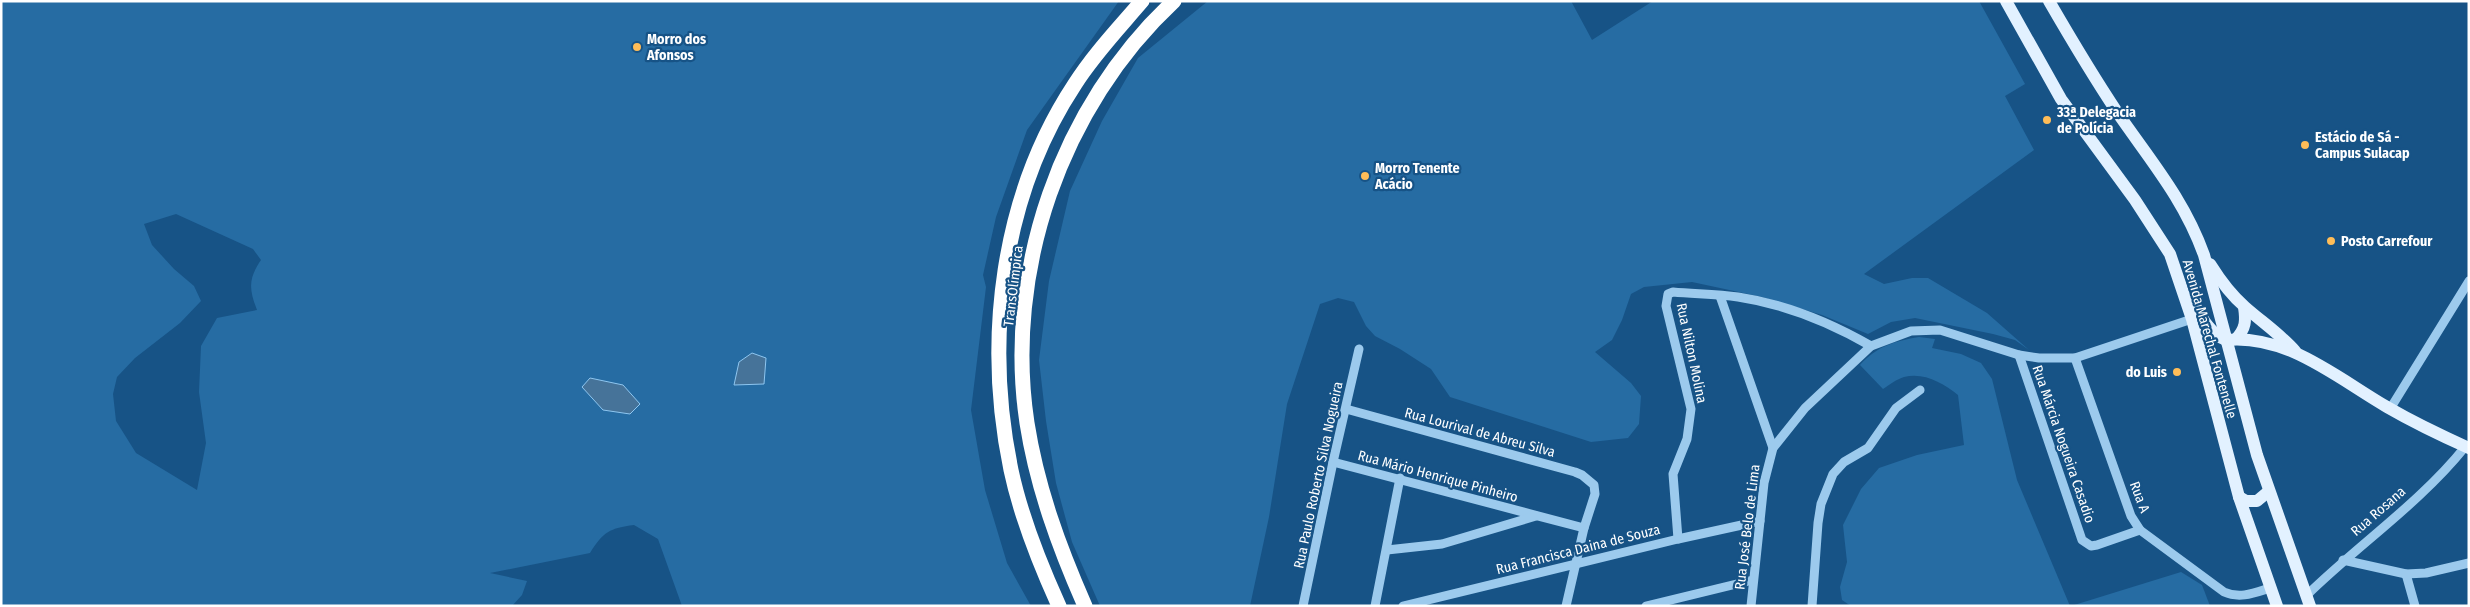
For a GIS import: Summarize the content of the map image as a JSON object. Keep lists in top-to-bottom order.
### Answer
{
  "streets": {
    "highway": ["TransOlímpica"],
    "main road": ["Avenida Marechal Fontenelle"],
    "street": [
      "Rua Nilton Molina",
      "Rua Lourival de Abreu Silva",
      "Rua Márcia Nogueira Casadio",
      "Rua Paulo Roberto Silva Nogueira",
      "Rua Mário Henrique Pinheiro",
      "Rua A",
      "Rua Rosana",
      "Rua José Belo de Lima",
      "Rua Francisca Daina de Souza"
    ]
  },
  "crossings": [
    ["Avenida Marechal Fontenelle", "Rua A"],
    ["Avenida Marechal Fontenelle", "Rua Rosana"],
    ["Avenida Marechal Fontenelle", "Rua José Belo de Lima"],
    ["Rua Nilton Molina", "Rua José Belo de Lima"],
    ["Rua Nilton Molina", "Rua Francisca Daina de Souza"],
    ["Rua Lourival de Abreu Silva", "Rua Paulo Roberto Silva Nogueira"],
    ["Rua Lourival de Abreu Silva", "Rua Mário Henrique Pinheiro"],
    ["Rua Márcia Nogueira Casadio", "Rua A"],
    ["Rua Márcia Nogueira Casadio", "Rua José Belo de Lima"],
    ["Rua Paulo Roberto Silva Nogueira", "Rua Mário Henrique Pinheiro"],
    ["Rua A", "Rua José Belo de Lima"],
    ["Rua José Belo de Lima", "Rua Francisca Daina de Souza"]
  ],
  "places": [
    "Morro dos Afonsos",
    "33ª Delegacia de Polícia",
    "Estácio de Sá - Campus Sulacap",
    "Morro Tenente Acácio",
    "Posto Carrefour",
    "do Luis"
  ]
}
